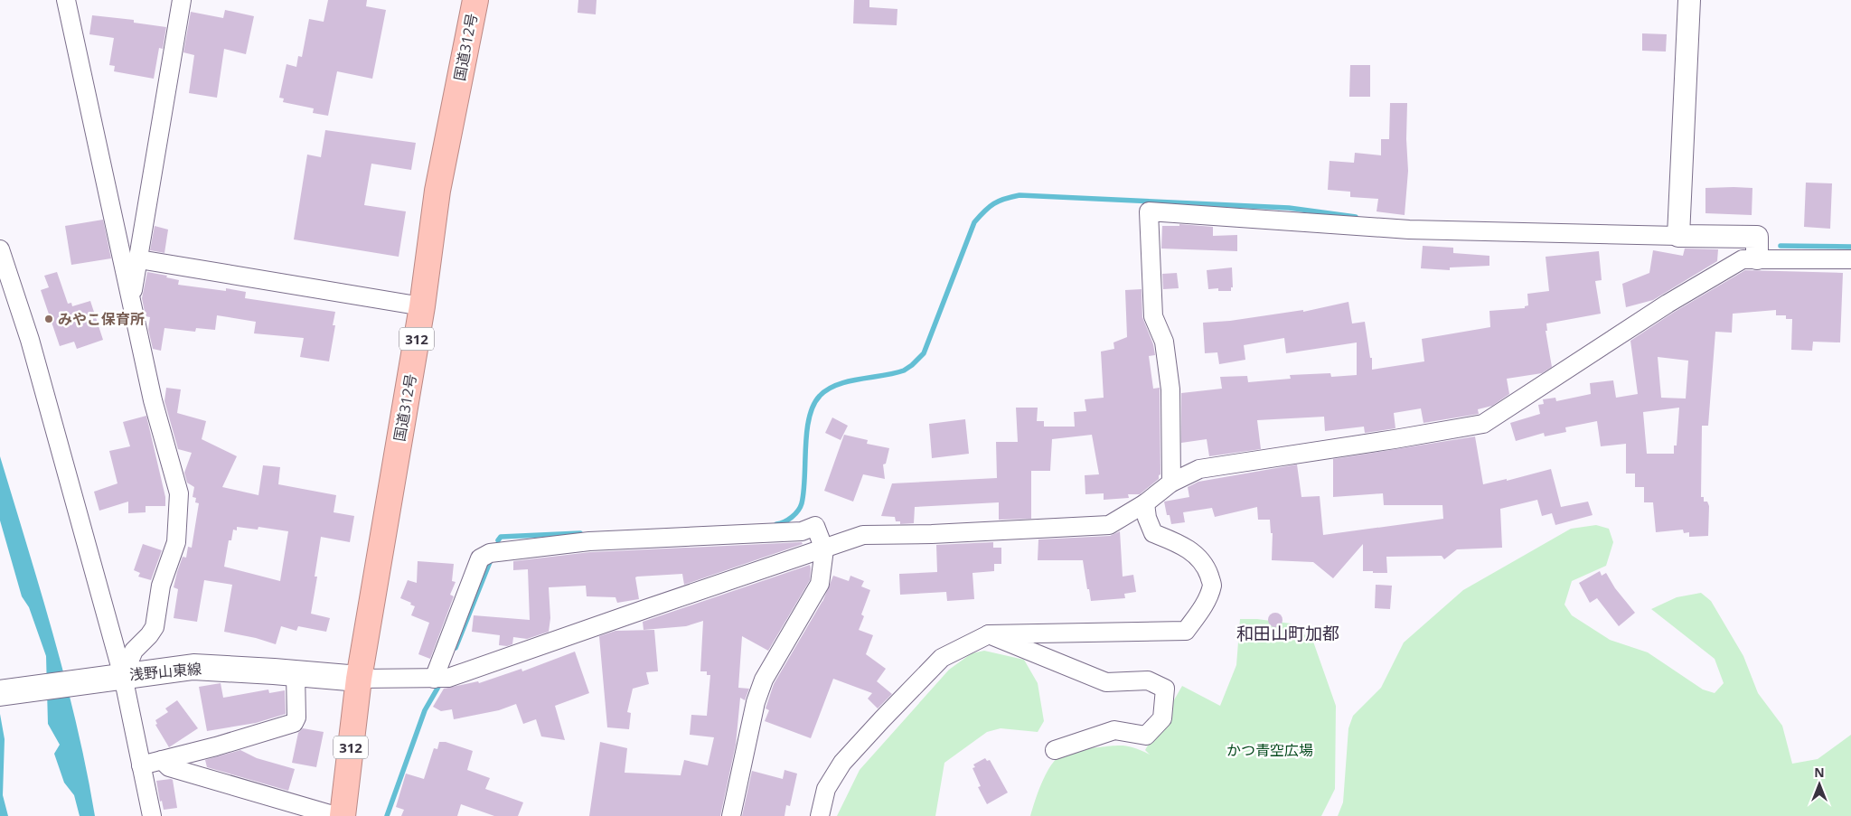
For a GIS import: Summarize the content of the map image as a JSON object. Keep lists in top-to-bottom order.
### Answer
{
  "streets": {
    "highway": ["国道312号", "312"],
    "main road": ["浅野山東線"]
  },
  "crossings": [
    ["国道312号", "浅野山東線"]
  ],
  "districts": ["和田山町加都"],
  "parks": ["かつ青空広場"],
  "places": ["みやこ保育所"],
  "north": "top"
}
